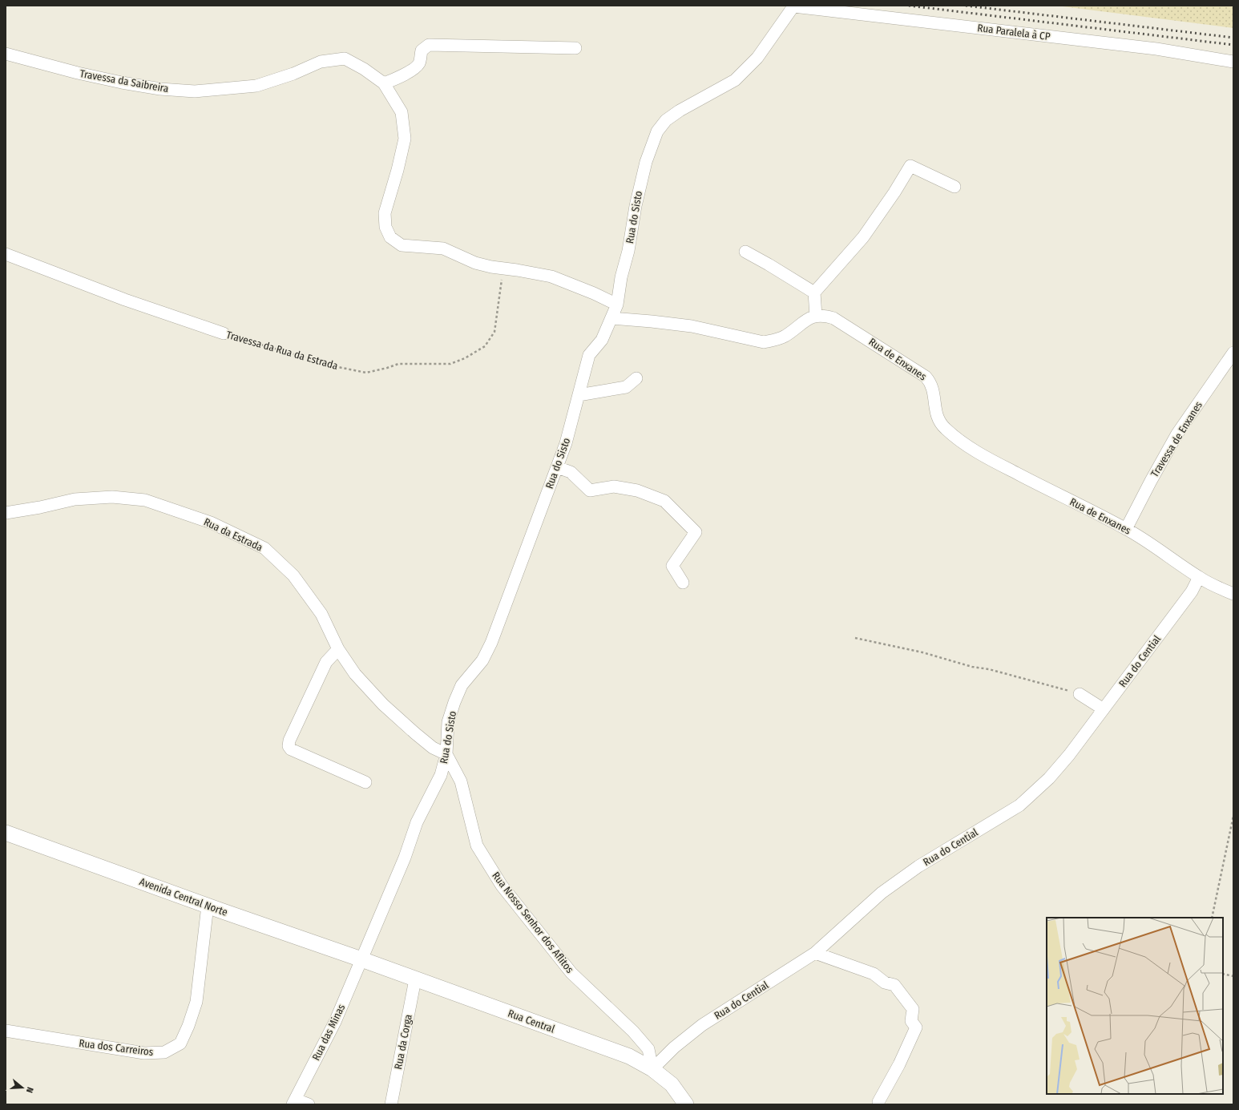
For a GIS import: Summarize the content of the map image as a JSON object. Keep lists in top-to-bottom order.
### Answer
{
  "streets": {
    "main road": ["Avenida Central Norte", "Rua Central"],
    "street": [
      "Rua Paralela à CP",
      "Travessa da Saibreira",
      "Rua do Sisto",
      "Travessa da Rua da Estrada",
      "Rua de Enxanes",
      "Travessa de Enxanes",
      "Rua da Estrada",
      "Rua do Cential",
      "Rua Nosso Senhor dos Aflitos",
      "Rua das Minas",
      "Rua da Corga",
      "Rua dos Carreiros"
    ]
  },
  "crossings": [
    ["Rua Paralela à CP", "Rua do Sisto"],
    ["Travessa da Saibreira", "Rua do Sisto"],
    ["Travessa da Saibreira", "Travessa da Rua da Estrada"],
    ["Rua do Sisto", "Rua da Estrada"],
    ["Rua do Sisto", "Avenida Central Norte"],
    ["Rua do Sisto", "Rua Nosso Senhor dos Aflitos"],
    ["Rua do Sisto", "Rua Central"],
    ["Rua do Sisto", "Rua das Minas"],
    ["Rua de Enxanes", "Travessa de Enxanes"],
    ["Rua de Enxanes", "Rua do Cential"],
    ["Rua da Estrada", "Rua Nosso Senhor dos Aflitos"],
    ["Rua do Cential", "Rua Nosso Senhor dos Aflitos"],
    ["Rua do Cential", "Rua Central"],
    ["Avenida Central Norte", "Rua Central"],
    ["Avenida Central Norte", "Rua das Minas"],
    ["Avenida Central Norte", "Rua dos Carreiros"],
    ["Rua Nosso Senhor dos Aflitos", "Rua Central"],
    ["Rua Central", "Rua das Minas"],
    ["Rua Central", "Rua da Corga"]
  ],
  "north": "right"
}
